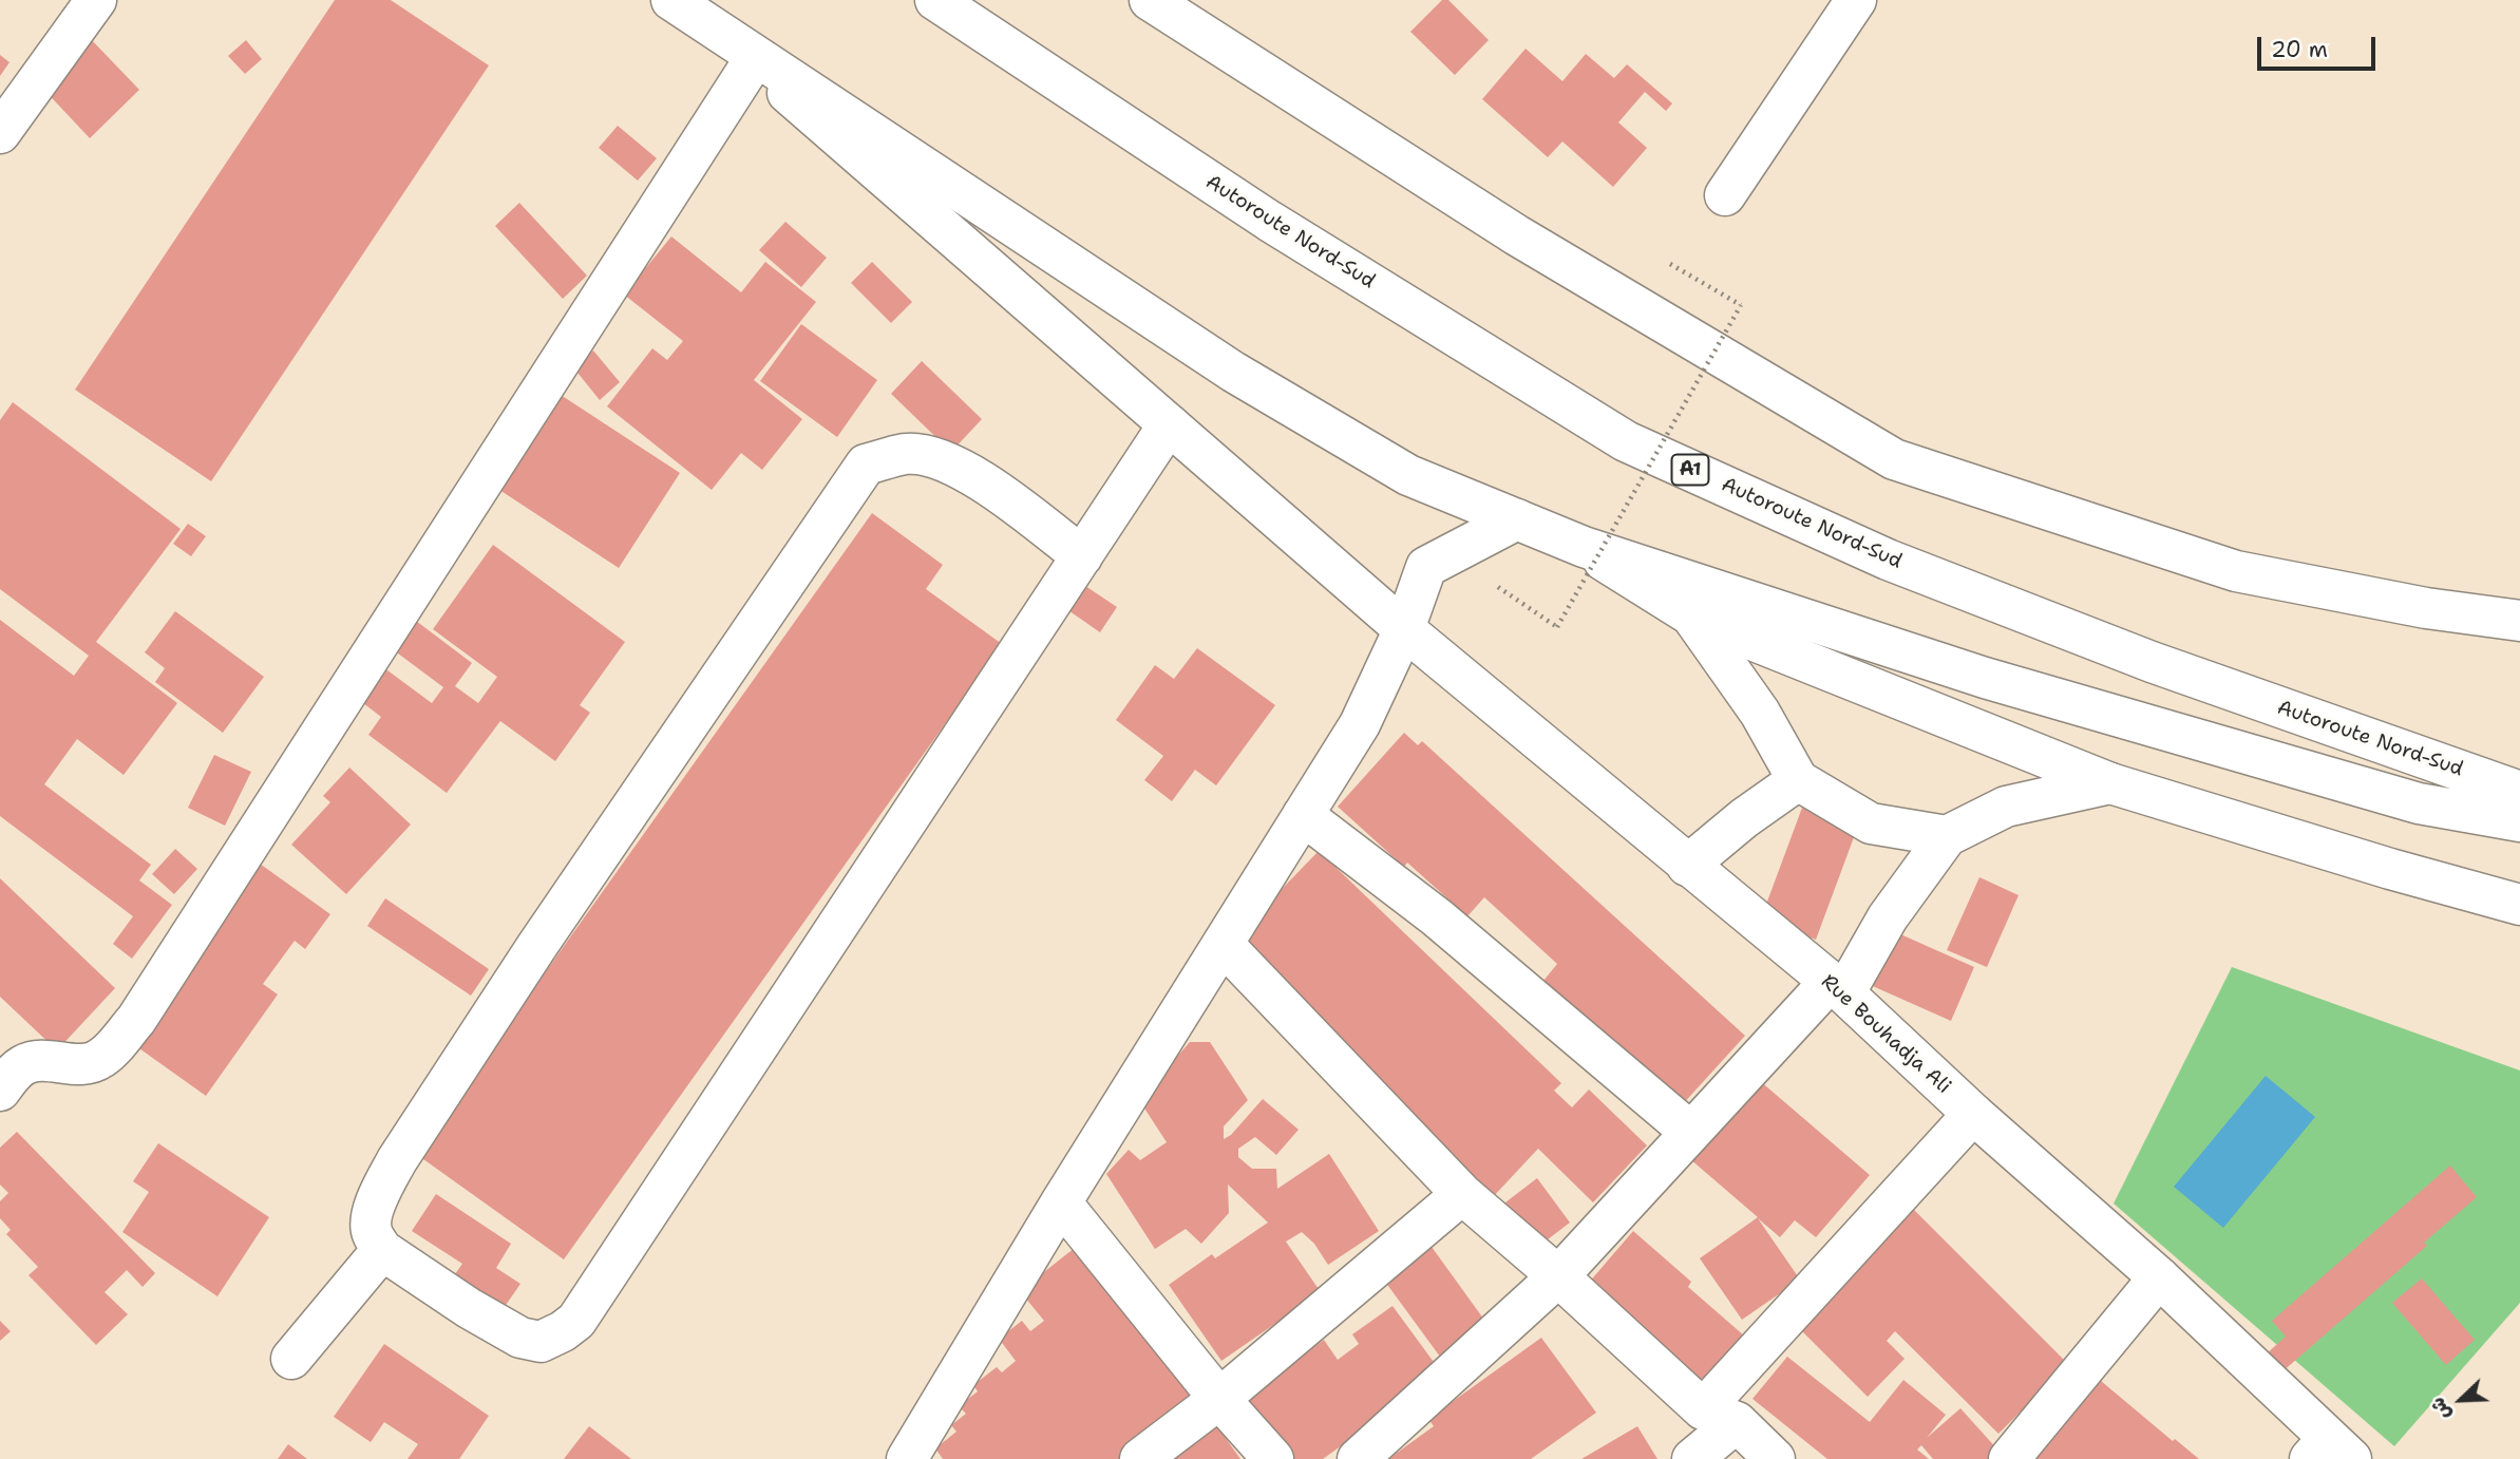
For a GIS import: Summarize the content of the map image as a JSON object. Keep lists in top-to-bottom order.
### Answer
{
  "streets": {
    "main road": ["Autoroute Nord-Sud", "A1", "Rue Bouhadja Ali"]
  },
  "scale_bar": "20 m",
  "north": "bottom left"
}
